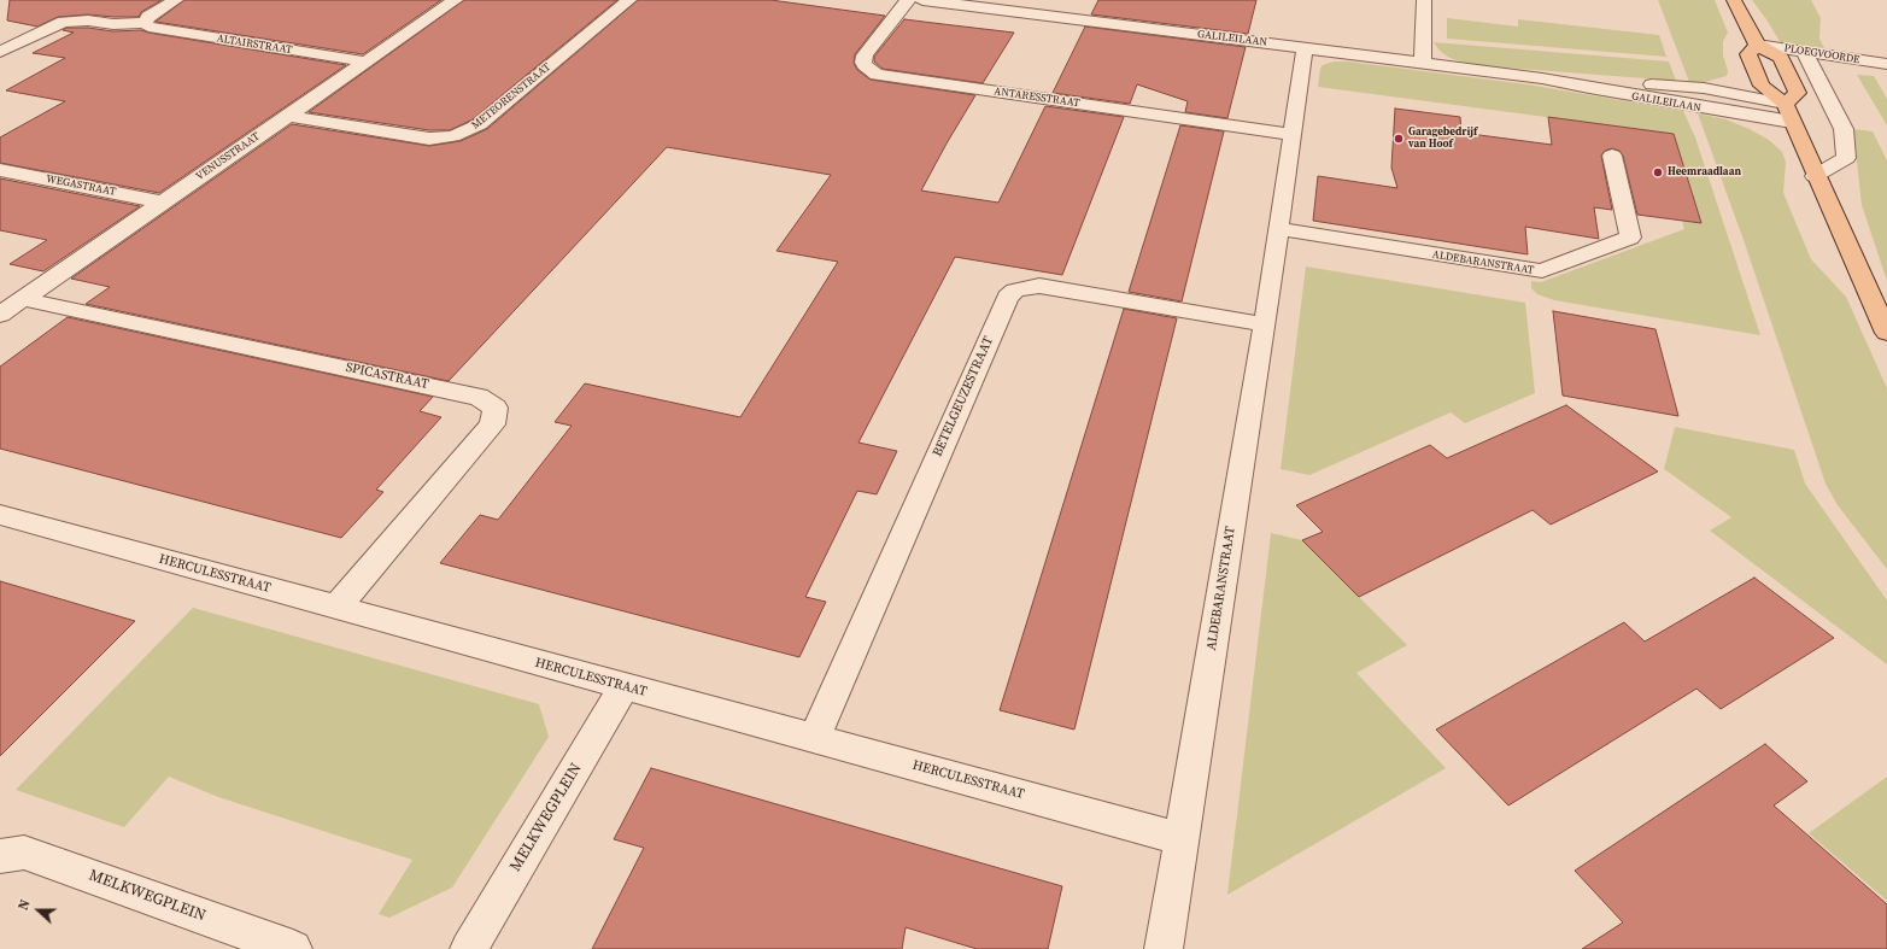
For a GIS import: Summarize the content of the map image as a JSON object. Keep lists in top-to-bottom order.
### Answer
{
  "streets": {
    "street": [
      "GALILEILAAN",
      "ALTAIRSTRAAT",
      "PLOEGVOORDE",
      "METEORENSTRAAT",
      "ANTARESSTRAAT",
      "VENUSSTRAAT",
      "WEGASTRAAT",
      "ALDEBARANSTRAAT",
      "SPICASTRAAT",
      "BETELGEUZESTRAAT",
      "HERCULESSTRAAT",
      "MELKWEGPLEIN"
    ]
  },
  "crossings": [
    ["GALILEILAAN", "ALDEBARANSTRAAT"],
    ["ALTAIRSTRAAT", "VENUSSTRAAT"],
    ["METEORENSTRAAT", "VENUSSTRAAT"],
    ["ANTARESSTRAAT", "ALDEBARANSTRAAT"],
    ["VENUSSTRAAT", "WEGASTRAAT"],
    ["VENUSSTRAAT", "SPICASTRAAT"],
    ["ALDEBARANSTRAAT", "BETELGEUZESTRAAT"],
    ["ALDEBARANSTRAAT", "HERCULESSTRAAT"],
    ["SPICASTRAAT", "HERCULESSTRAAT"],
    ["BETELGEUZESTRAAT", "HERCULESSTRAAT"],
    ["HERCULESSTRAAT", "MELKWEGPLEIN"]
  ],
  "places": ["Garagebedrijf van Hoof", "Heemraadlaan"],
  "north": "left"
}
